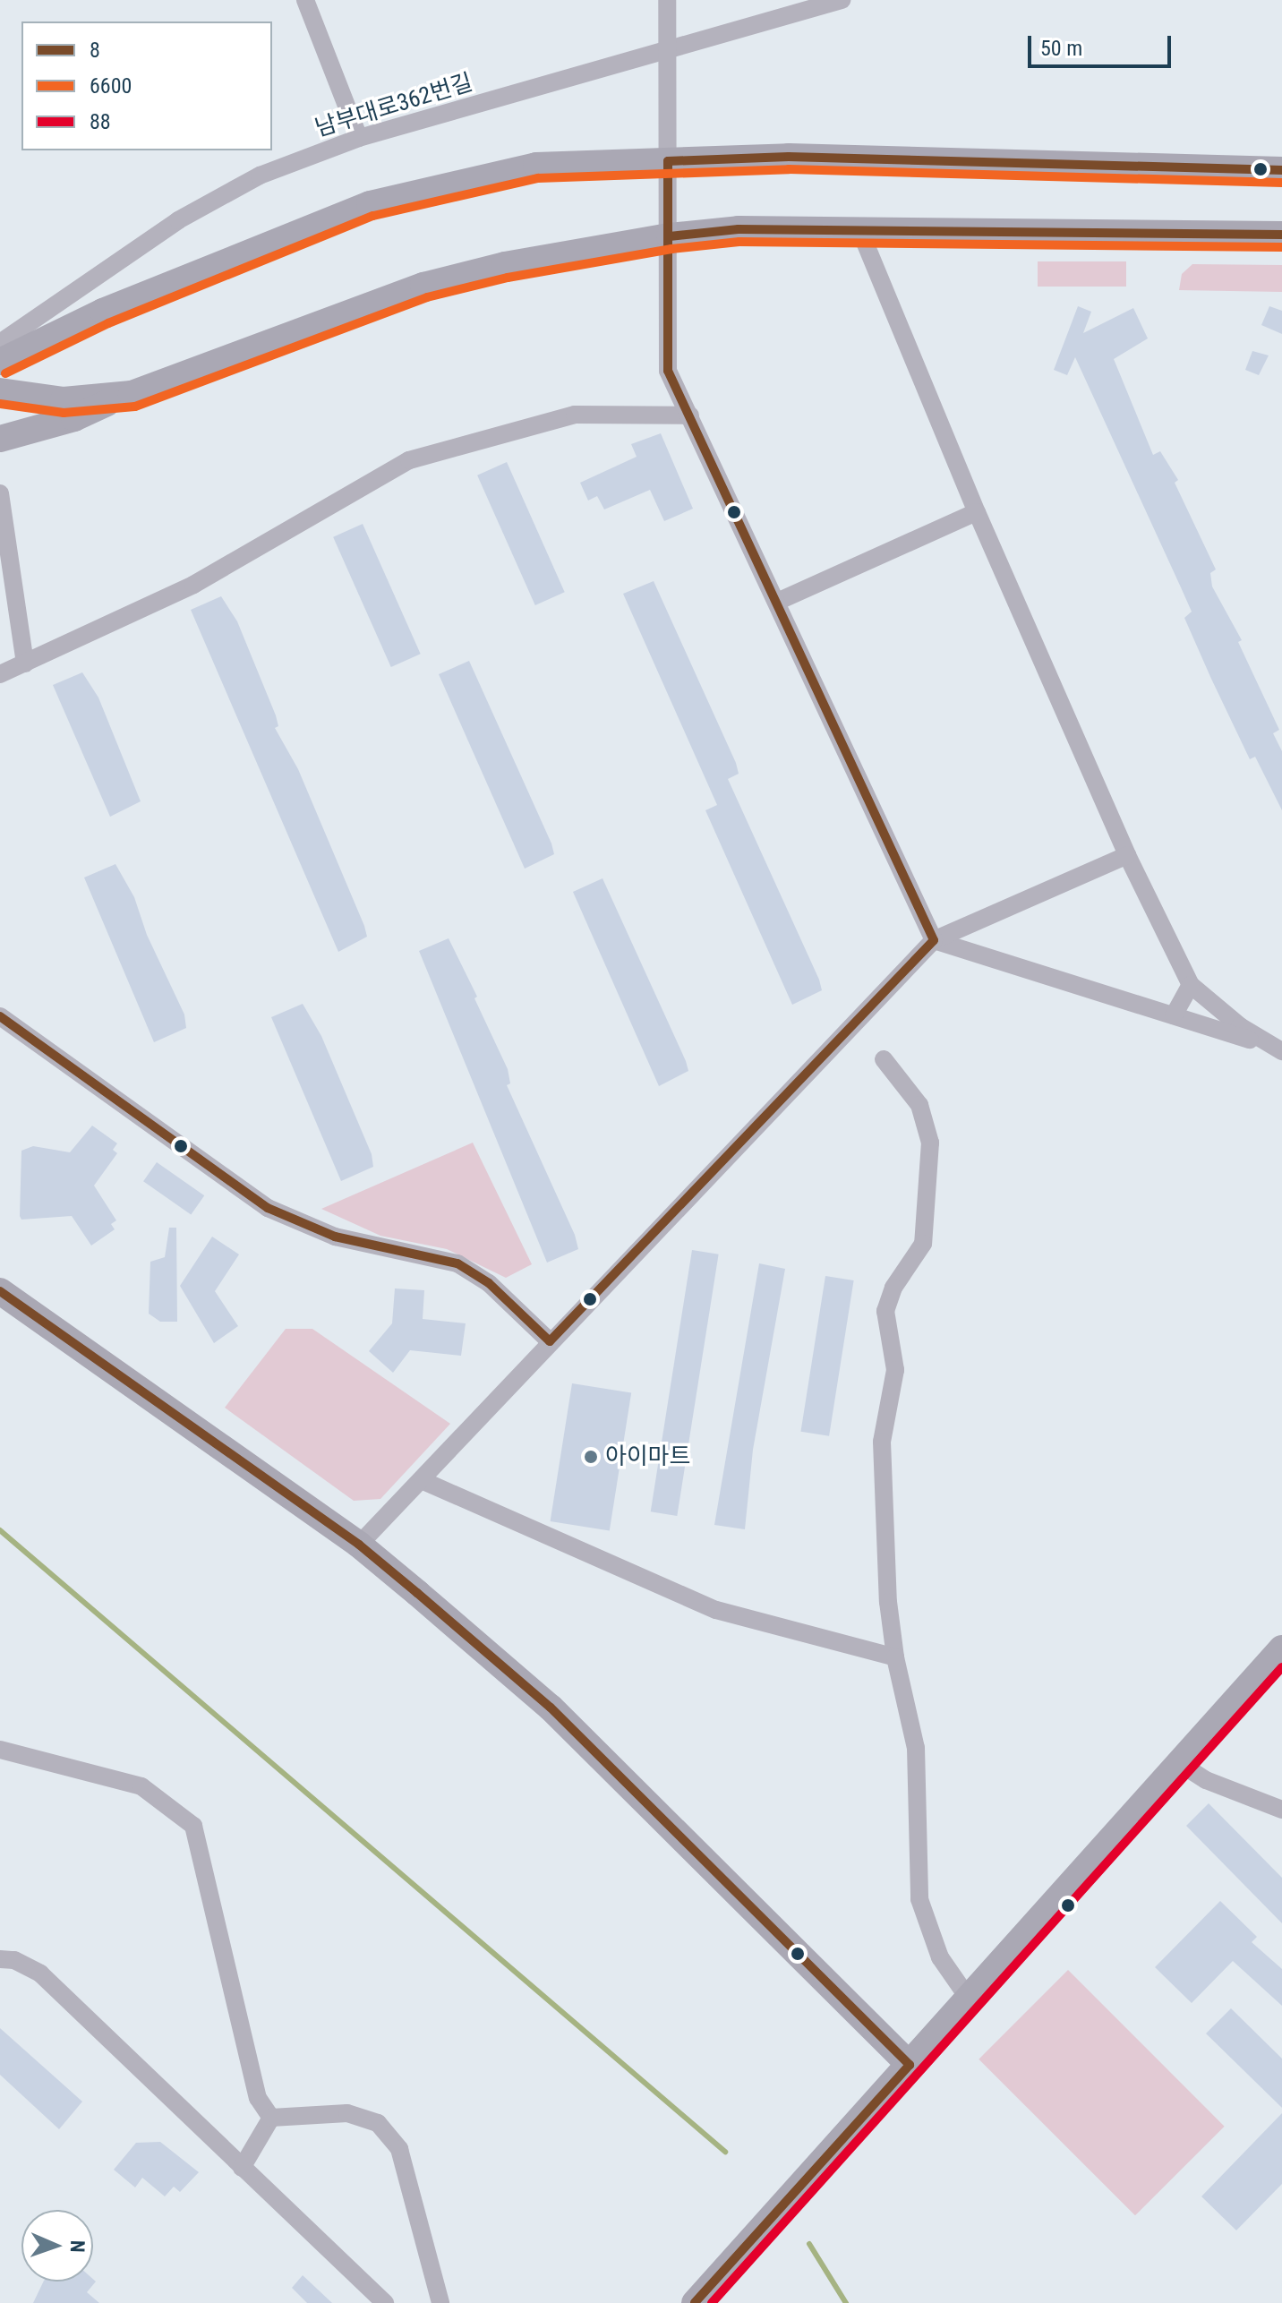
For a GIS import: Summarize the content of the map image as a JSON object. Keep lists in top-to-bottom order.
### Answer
{
  "streets": {
    "street": ["남부대로362번길"]
  },
  "places": ["아이마트"],
  "lines": ["transit line 8", "transit line 6600", "transit line 88"],
  "legend": ["8", "6600", "88"],
  "scale_bar": "50 m",
  "north": "right"
}
